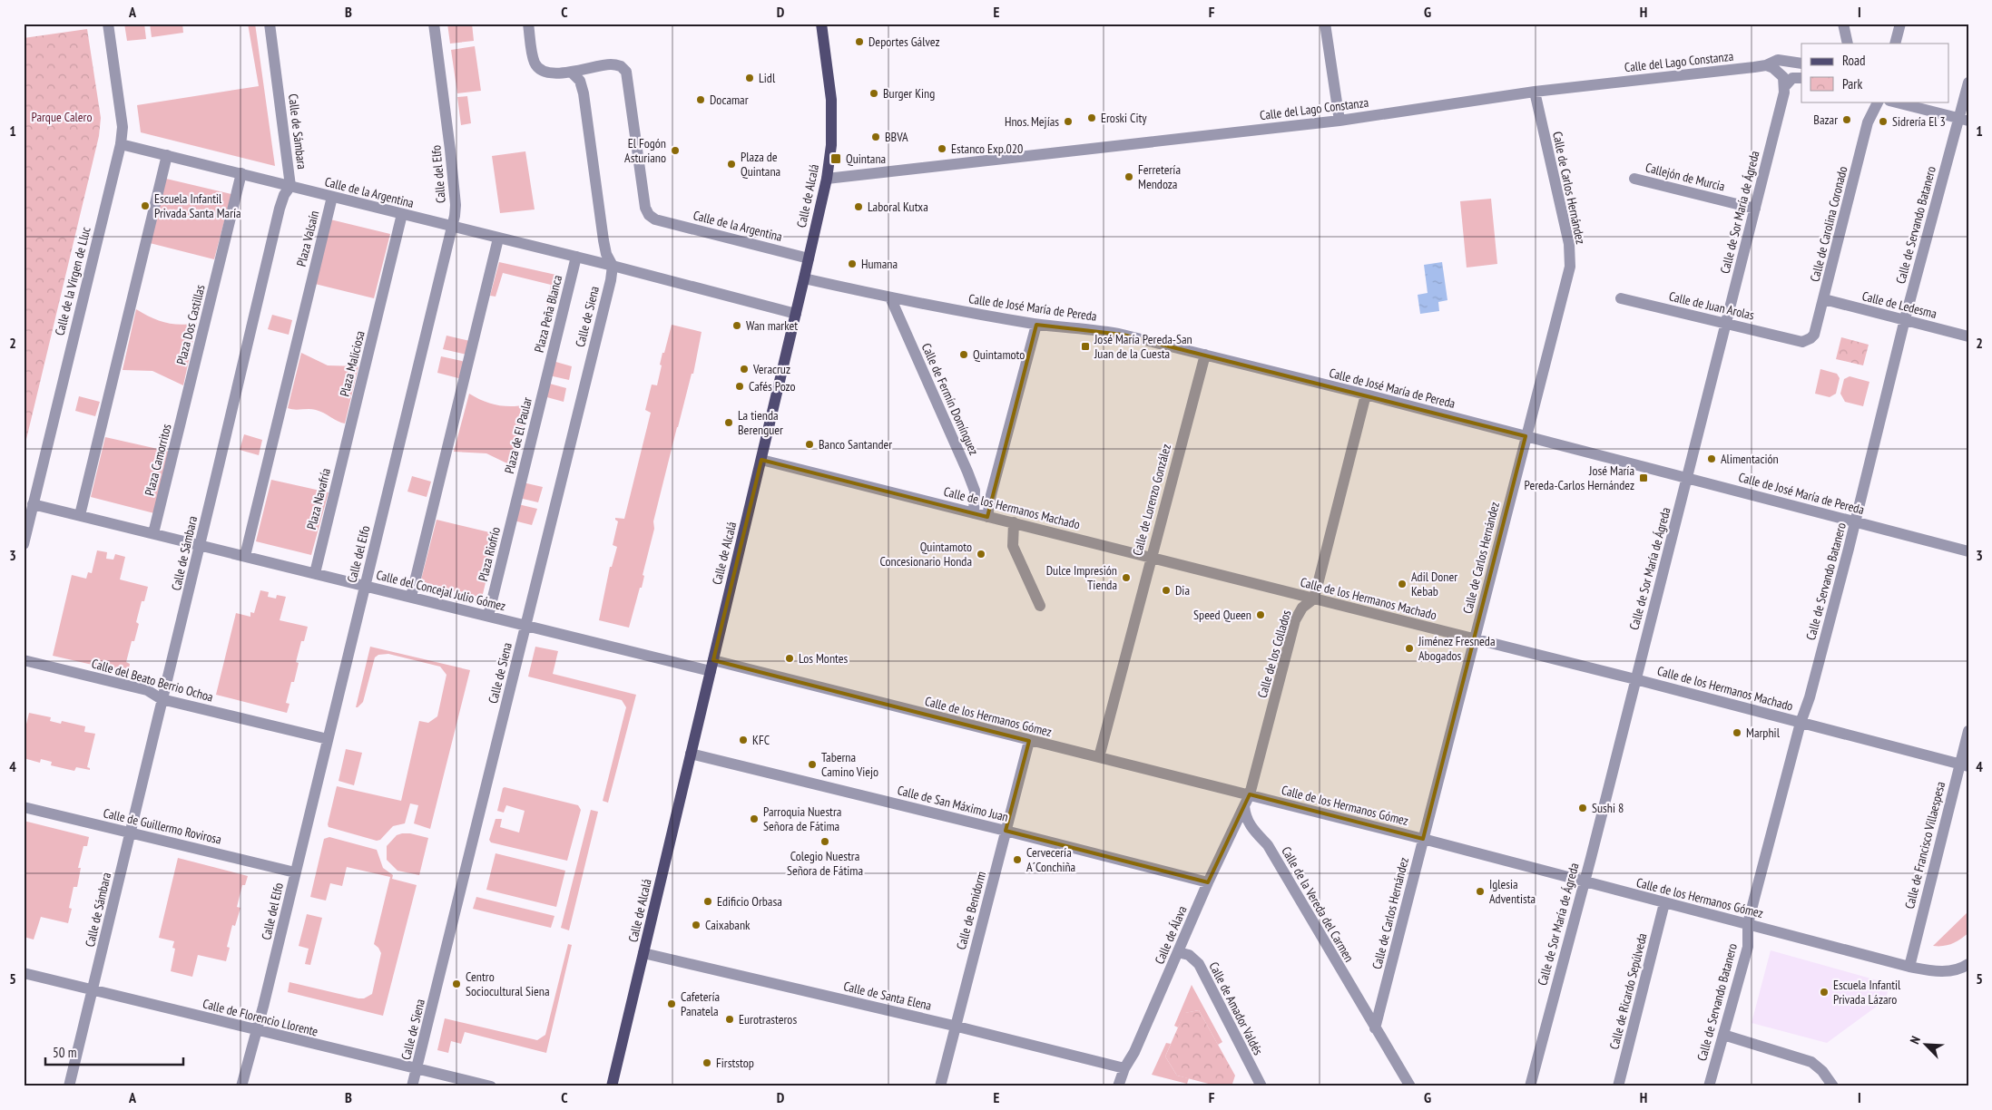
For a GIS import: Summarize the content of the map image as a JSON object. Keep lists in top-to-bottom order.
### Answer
{
  "streets": {
    "main road": ["Calle de Alcalá"],
    "street": [
      "Calle del Lago Constanza",
      "Calle de Sámbara",
      "Calle del Elfo",
      "Callejón de Murcia",
      "Calle de Carlos Hernández",
      "Calle de la Argentina",
      "Calle de Sor María de Ágreda",
      "Calle de Carolina Coronado",
      "Calle de Servando Batanero",
      "Plaza Valsaín",
      "Calle de la Virgen de Lluc",
      "Calle de Ledesma",
      "Calle de Juan Arolas",
      "Calle de José María de Pereda",
      "Plaza Peña Blanca",
      "Calle de Siena",
      "Plaza Dos Castillas",
      "Plaza Maliciosa",
      "Calle de Fermín Domínguez",
      "Plaza de El Paular",
      "Plaza Camorritos",
      "Plaza Navafría",
      "Calle de Lorenzo González",
      "Calle de los Hermanos Machado",
      "Plaza Riofrío",
      "Calle del Concejal Julio Gómez",
      "Calle de los Collados",
      "Calle del Beato Berrio Ochoa",
      "Calle de los Hermanos Gómez",
      "Calle de San Máximo Juan",
      "Calle de Guillermo Rovirosa",
      "Calle de Francisco Villaespesa",
      "Calle de la Vereda del Carmen",
      "Calle de Benidorm",
      "Calle de Álava",
      "Calle de Ricardo Sepúlveda",
      "Calle de Santa Elena",
      "Calle de Amador Valdés",
      "Calle de Florencio Llorente"
    ]
  },
  "crossings": [
    ["Calle del Lago Constanza", "Calle de Carlos Hernández"],
    ["Calle del Lago Constanza", "Calle de Alcalá"],
    ["Calle de Sámbara", "Calle de la Argentina"],
    ["Calle de Sámbara", "Calle del Concejal Julio Gómez"],
    ["Calle de Sámbara", "Calle del Beato Berrio Ochoa"],
    ["Calle de Sámbara", "Calle de Guillermo Rovirosa"],
    ["Calle de Sámbara", "Calle de Florencio Llorente"],
    ["Calle del Elfo", "Calle de la Argentina"],
    ["Calle del Elfo", "Calle del Concejal Julio Gómez"],
    ["Calle del Elfo", "Calle del Beato Berrio Ochoa"],
    ["Calle del Elfo", "Calle de Guillermo Rovirosa"],
    ["Calle del Elfo", "Calle de Florencio Llorente"],
    ["Callejón de Murcia", "Calle de Sor María de Ágreda"],
    ["Calle de Carlos Hernández", "Calle de José María de Pereda"],
    ["Calle de Carlos Hernández", "Calle de los Hermanos Machado"],
    ["Calle de Carlos Hernández", "Calle de los Hermanos Gómez"],
    ["Calle de Carlos Hernández", "Calle de la Vereda del Carmen"],
    ["Calle de la Argentina", "Calle de Alcalá"],
    ["Calle de la Argentina", "Plaza Valsaín"],
    ["Calle de la Argentina", "Calle de la Virgen de Lluc"],
    ["Calle de la Argentina", "Plaza Peña Blanca"],
    ["Calle de la Argentina", "Calle de Siena"],
    ["Calle de la Argentina", "Plaza Dos Castillas"],
    ["Calle de la Argentina", "Plaza Maliciosa"],
    ["Calle de Alcalá", "Calle de José María de Pereda"],
    ["Calle de Alcalá", "Calle de los Hermanos Machado"],
    ["Calle de Alcalá", "Calle del Concejal Julio Gómez"],
    ["Calle de Alcalá", "Calle de los Hermanos Gómez"],
    ["Calle de Alcalá", "Calle de San Máximo Juan"],
    ["Calle de Alcalá", "Calle de Santa Elena"],
    ["Calle de Sor María de Ágreda", "Calle de Juan Arolas"],
    ["Calle de Sor María de Ágreda", "Calle de José María de Pereda"],
    ["Calle de Sor María de Ágreda", "Calle de los Hermanos Machado"],
    ["Calle de Sor María de Ágreda", "Calle de los Hermanos Gómez"],
    ["Calle de Carolina Coronado", "Calle de Ledesma"],
    ["Calle de Carolina Coronado", "Calle de Juan Arolas"],
    ["Calle de Servando Batanero", "Calle de Ledesma"],
    ["Calle de Servando Batanero", "Calle de José María de Pereda"],
    ["Calle de Servando Batanero", "Calle de los Hermanos Machado"],
    ["Calle de Servando Batanero", "Calle de los Hermanos Gómez"],
    ["Plaza Valsaín", "Calle del Concejal Julio Gómez"],
    ["Calle de la Virgen de Lluc", "Calle del Concejal Julio Gómez"],
    ["Calle de José María de Pereda", "Calle de Fermín Domínguez"],
    ["Calle de José María de Pereda", "Calle de Lorenzo González"],
    ["Calle de José María de Pereda", "Calle de los Collados"],
    ["Plaza Peña Blanca", "Plaza de El Paular"],
    ["Calle de Siena", "Calle del Concejal Julio Gómez"],
    ["Calle de Siena", "Calle de Florencio Llorente"],
    ["Plaza Dos Castillas", "Plaza Camorritos"],
    ["Plaza Maliciosa", "Plaza Navafría"],
    ["Calle de Fermín Domínguez", "Calle de los Hermanos Machado"],
    ["Plaza de El Paular", "Plaza Riofrío"],
    ["Plaza Camorritos", "Calle del Concejal Julio Gómez"],
    ["Plaza Navafría", "Calle del Concejal Julio Gómez"],
    ["Calle de Lorenzo González", "Calle de los Hermanos Machado"],
    ["Calle de Lorenzo González", "Calle de los Hermanos Gómez"],
    ["Calle de los Hermanos Machado", "Calle de los Collados"],
    ["Calle de los Hermanos Machado", "Calle de Francisco Villaespesa"],
    ["Plaza Riofrío", "Calle del Concejal Julio Gómez"],
    ["Calle del Concejal Julio Gómez", "Calle de los Hermanos Gómez"],
    ["Calle de los Collados", "Calle de los Hermanos Gómez"],
    ["Calle de los Collados", "Calle de Álava"],
    ["Calle de los Hermanos Gómez", "Calle de Francisco Villaespesa"],
    ["Calle de los Hermanos Gómez", "Calle de Benidorm"],
    ["Calle de los Hermanos Gómez", "Calle de Álava"],
    ["Calle de los Hermanos Gómez", "Calle de Ricardo Sepúlveda"],
    ["Calle de San Máximo Juan", "Calle de Benidorm"],
    ["Calle de San Máximo Juan", "Calle de Álava"],
    ["Calle de la Vereda del Carmen", "Calle de Álava"],
    ["Calle de Benidorm", "Calle de Santa Elena"],
    ["Calle de Álava", "Calle de Santa Elena"],
    ["Calle de Álava", "Calle de Amador Valdés"]
  ],
  "parks": ["Parque Calero"],
  "places": {
    "other": [
      "Deportes Gálvez",
      "Lidl",
      "Burger King",
      "Docamar",
      "Eroski City",
      "Bazar",
      "Hnos. Mejías",
      "Sidrería El 3",
      "BBVA",
      "Estanco Exp.020",
      "El Fogón Asturiano",
      "Plaza de Quintana",
      "Ferretería Mendoza",
      "Escuela Infantil Privada Santa María",
      "Laboral Kutxa",
      "Humana",
      "Wan market",
      "Quintamoto",
      "Veracruz",
      "Cafés Pozo",
      "La tienda Berenguer",
      "Banco Santander",
      "Alimentación",
      "Quintamoto Concesionario Honda",
      "Dulce Impresión Tienda",
      "Adil Doner Kebab",
      "Dia",
      "Speed Queen",
      "Jiménez Fresneda Abogados",
      "Los Montes",
      "Marphil",
      "KFC",
      "Taberna Camino Viejo",
      "Sushi 8",
      "Parroquia Nuestra Señora de Fátima",
      "Colegio Nuestra Señora de Fátima",
      "Cervecería A´Conchiña",
      "Iglesia Adventista",
      "Edificio Orbasa",
      "Caixabank",
      "Centro Sociocultural Siena",
      "Escuela Infantil Privada Lázaro",
      "Cafetería Panatela",
      "Eurotrasteros",
      "Firststop"
    ],
    "transit": ["Quintana", "José María Pereda-San Juan de la Cuesta", "José María Pereda-Carlos Hernández"]
  },
  "legend": ["Road", "Park"],
  "scale_bar": "50 m",
  "north": "top left",
  "grid": {
    "columns": [
      "A",
      "B",
      "C",
      "D",
      "E",
      "F",
      "G",
      "H",
      "I"
    ],
    "rows": [
      "1",
      "2",
      "3",
      "4",
      "5"
    ]
  }
}
